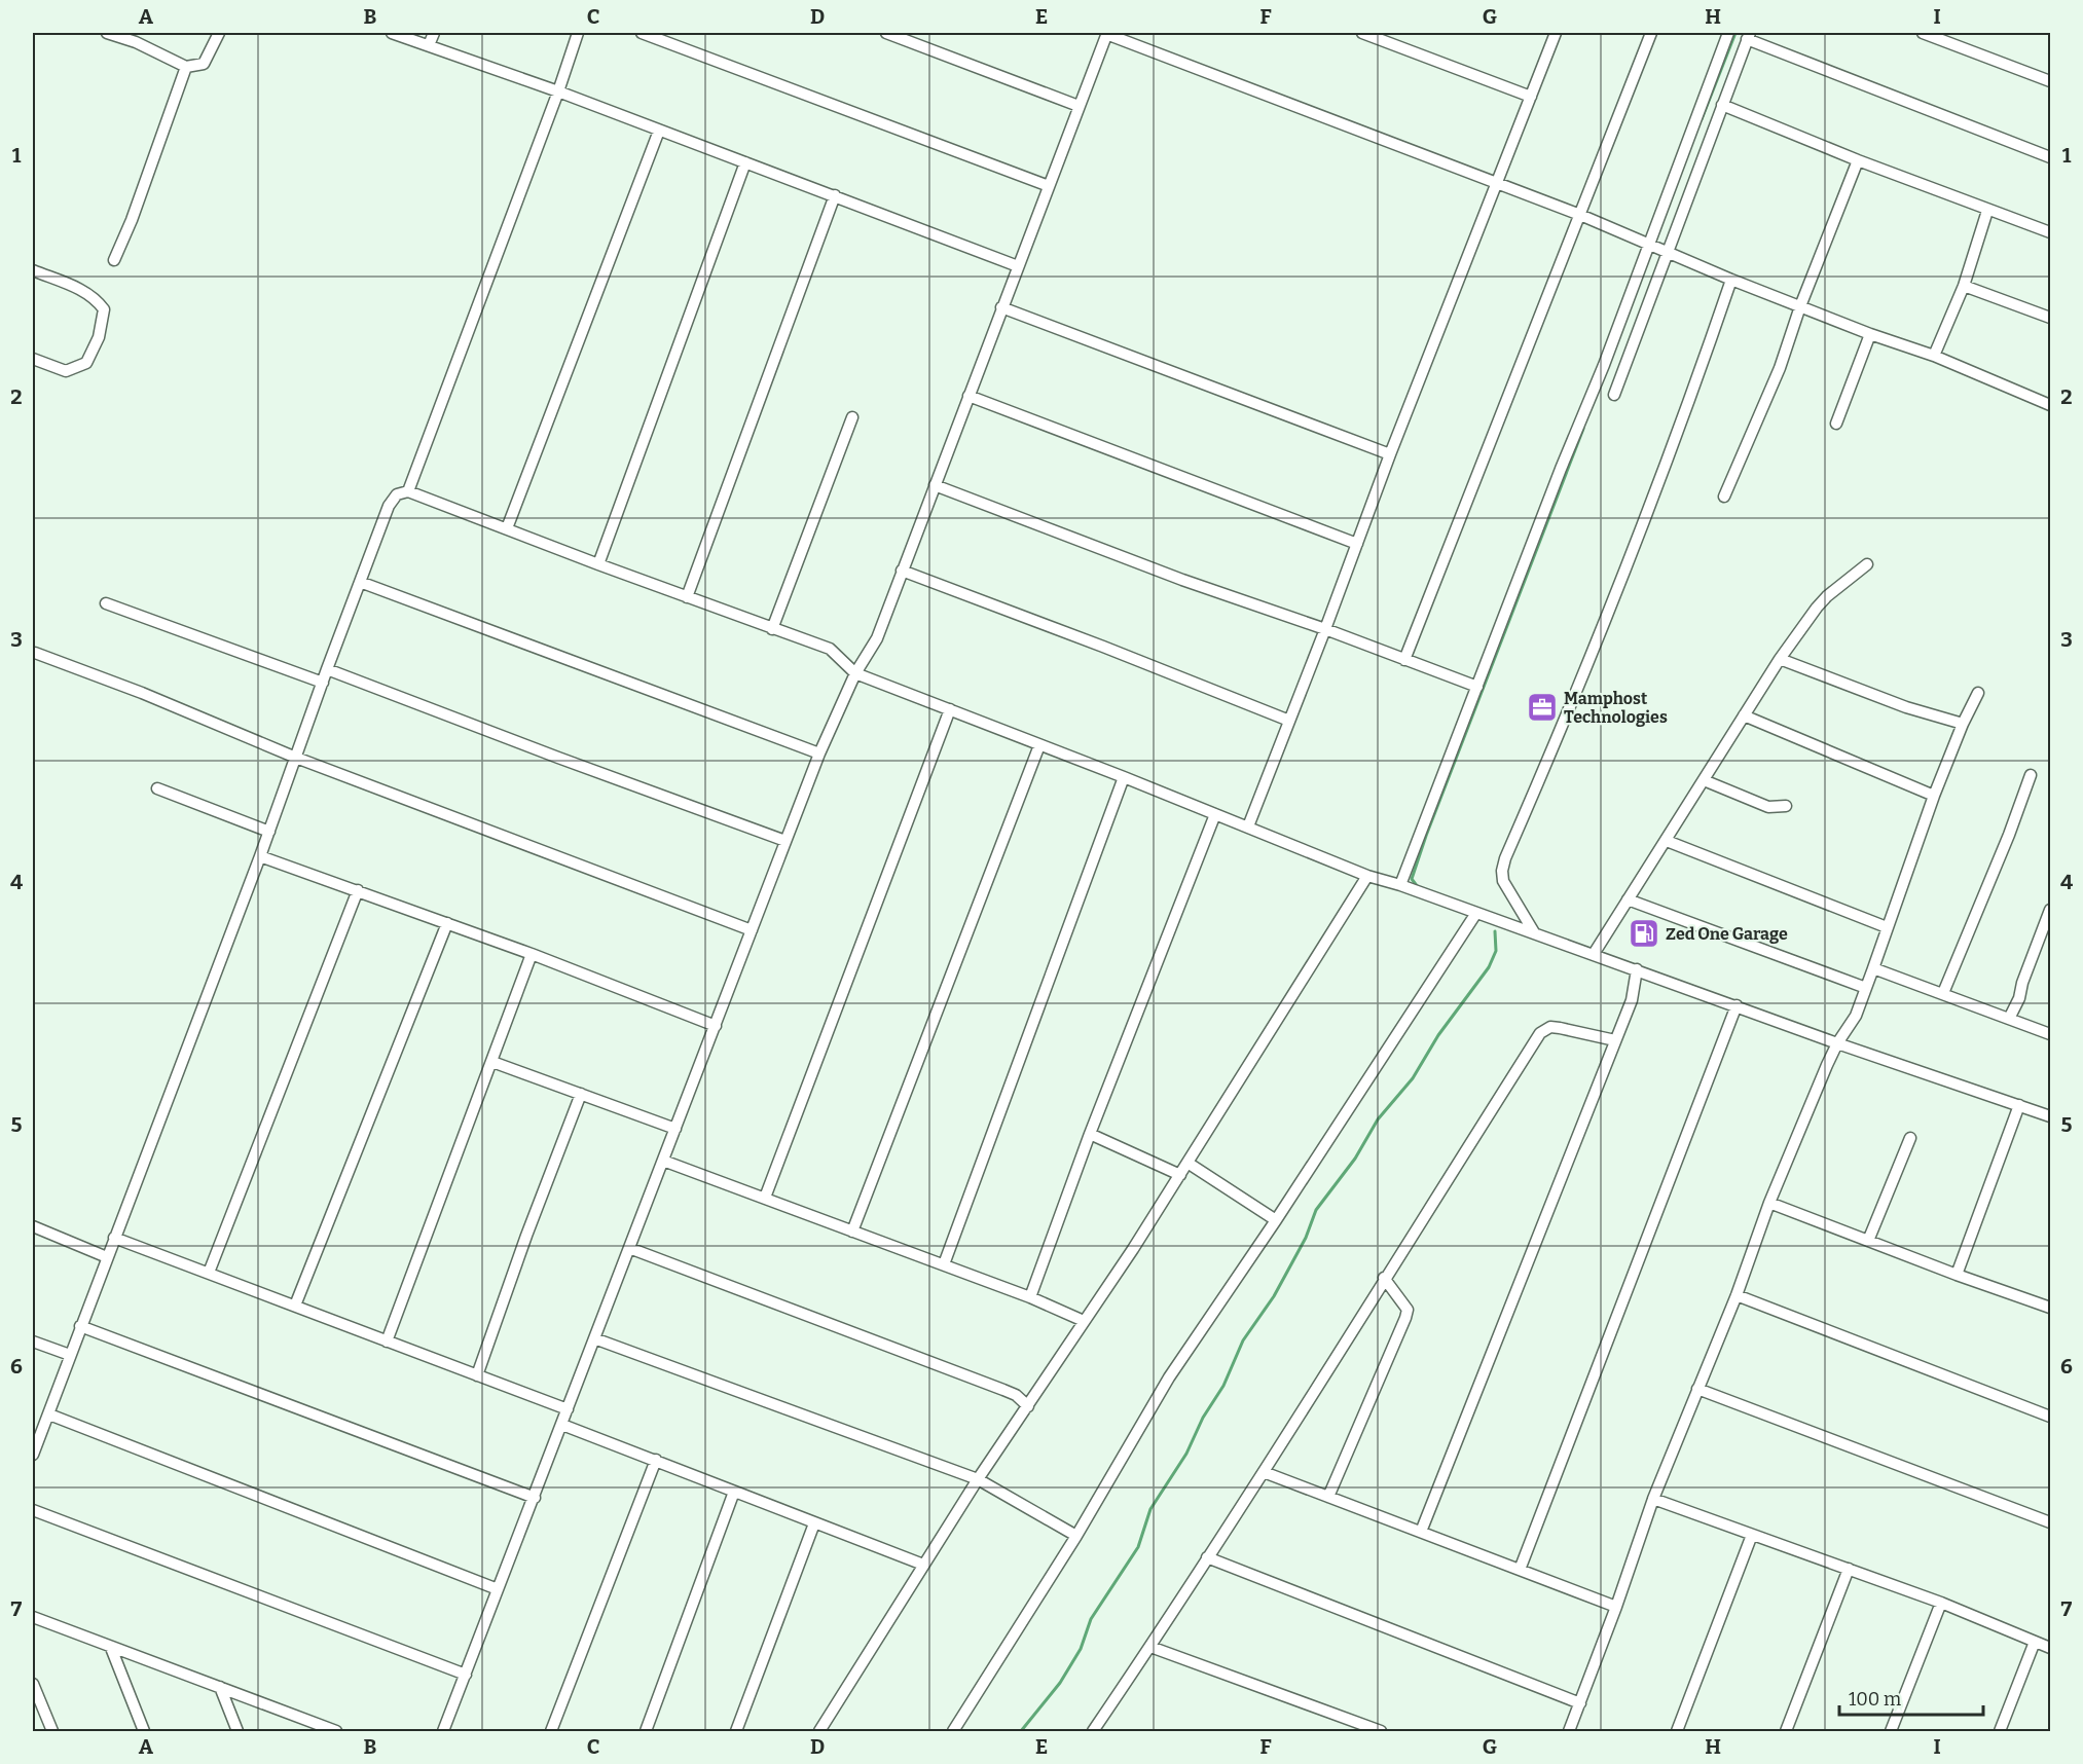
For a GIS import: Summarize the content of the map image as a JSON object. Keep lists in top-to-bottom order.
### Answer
{
  "places": {
    "office": ["Mamphost Technologies"],
    "fuel station": ["Zed One Garage"]
  },
  "scale_bar": "100 m",
  "grid": {
    "columns": [
      "A",
      "B",
      "C",
      "D",
      "E",
      "F",
      "G",
      "H",
      "I"
    ],
    "rows": [
      "1",
      "2",
      "3",
      "4",
      "5",
      "6",
      "7"
    ]
  }
}
